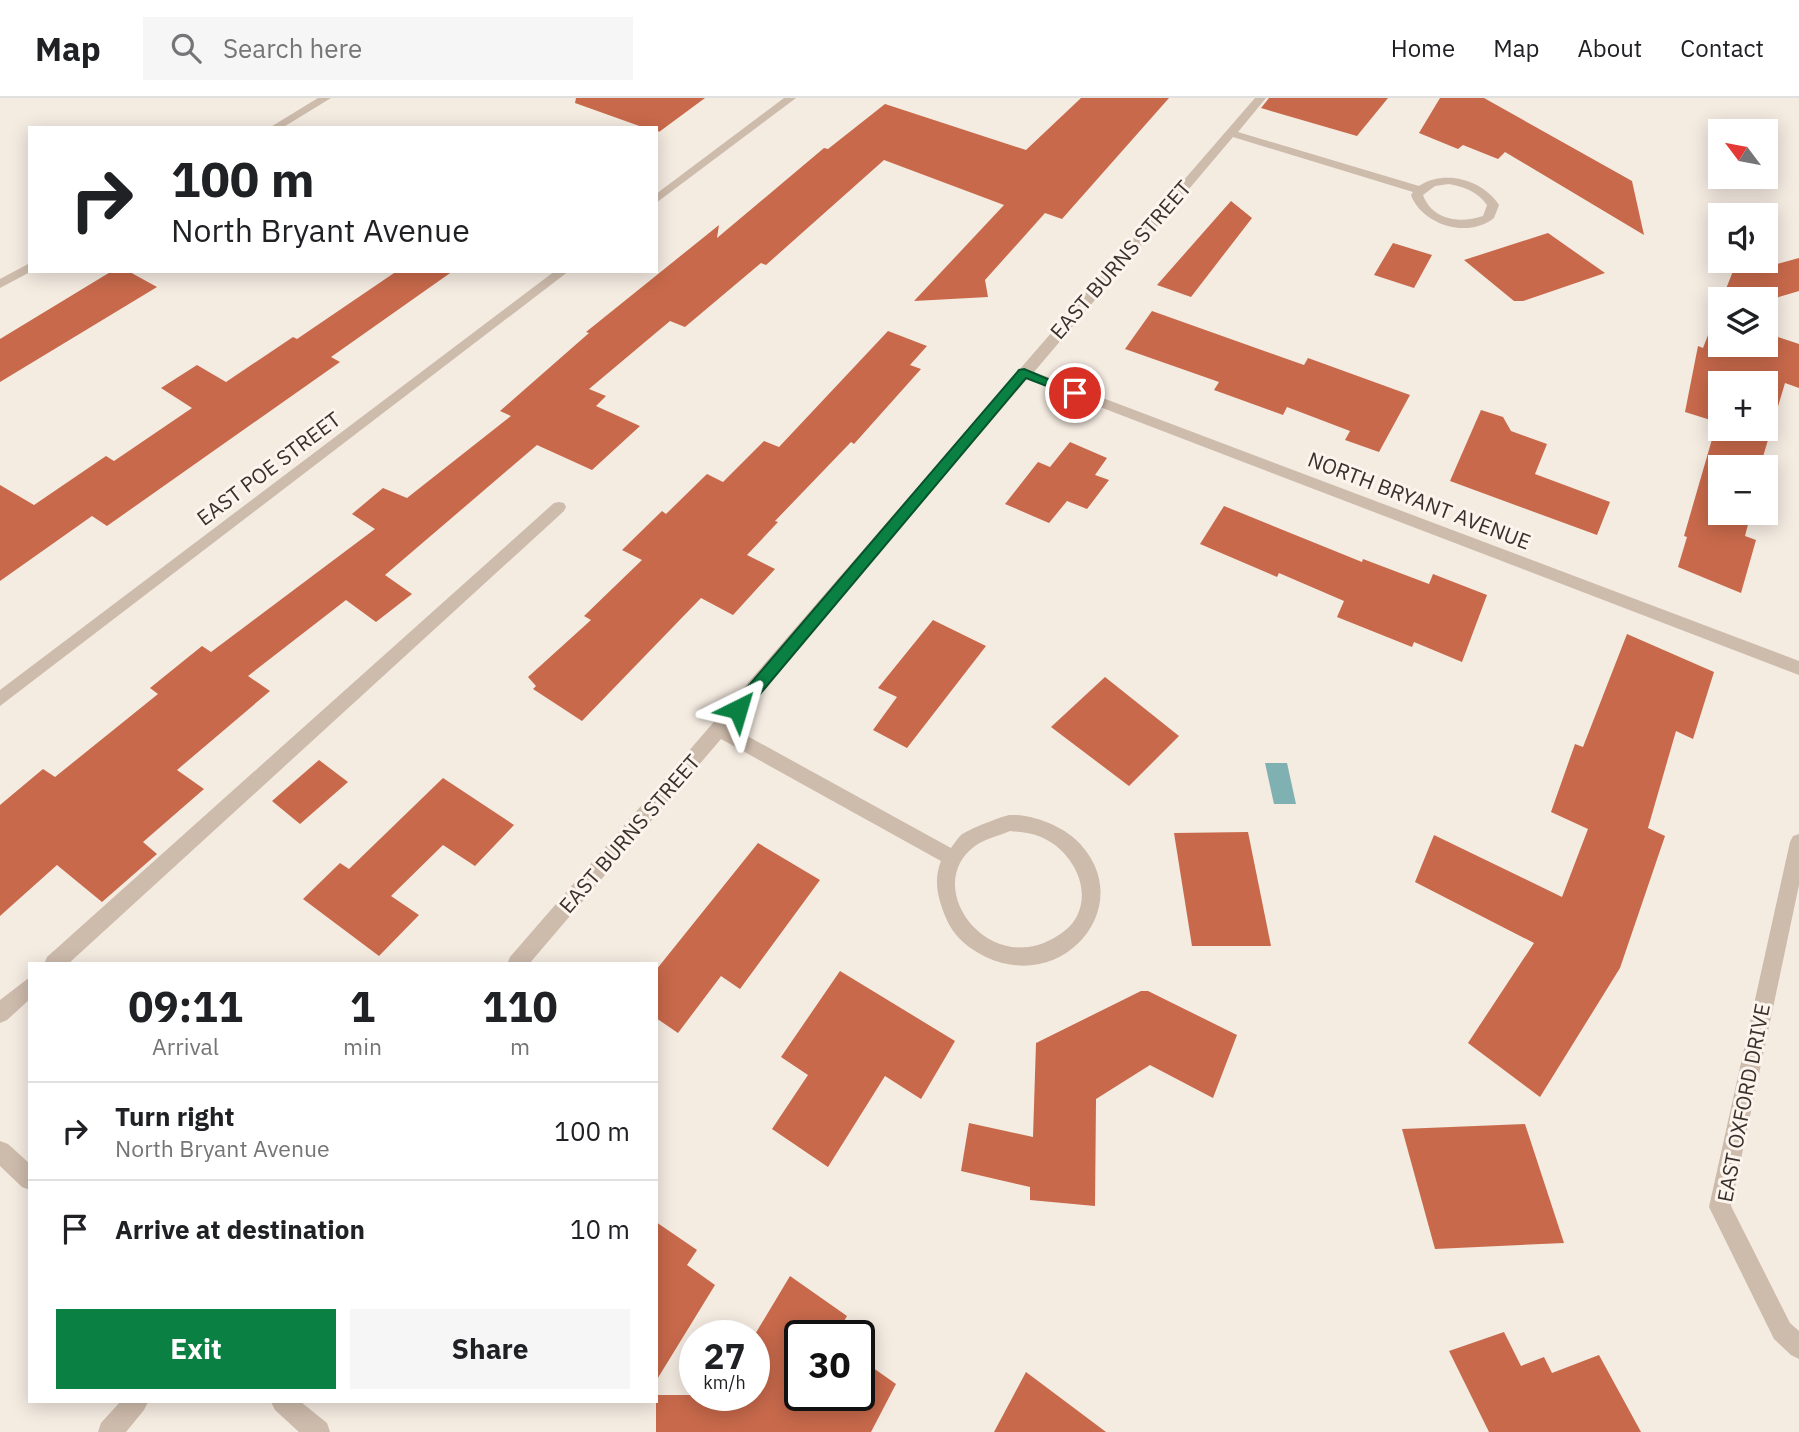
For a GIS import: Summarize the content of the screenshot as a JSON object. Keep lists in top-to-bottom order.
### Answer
{
  "streets": {
    "street": [
      "EAST BURNS STREET",
      "EAST POE STREET",
      "NORTH BRYANT AVENUE",
      "EAST OXFORD DRIVE"
    ]
  },
  "crossings": [
    ["EAST BURNS STREET", "NORTH BRYANT AVENUE"]
  ],
  "north": "top left",
  "page": {
    "header": "Map",
    "search": "Search here",
    "nav": [
      "Home",
      "Map",
      "About",
      "Contact"
    ],
    "map_buttons": ["+", "−"],
    "turn": ["100 m", "North Bryant Avenue"],
    "eta": [
      "09:11",
      "Arrival",
      "1",
      "min",
      "110",
      "m"
    ],
    "list": [
      {
        "name": "Turn right",
        "note": "North Bryant Avenue",
        "value": "100 m"
      },
      {
        "name": "Arrive at destination",
        "value": "10 m"
      }
    ],
    "buttons": ["Exit", "Share"],
    "speed": "27 km/h",
    "limit": "30"
  }
}
